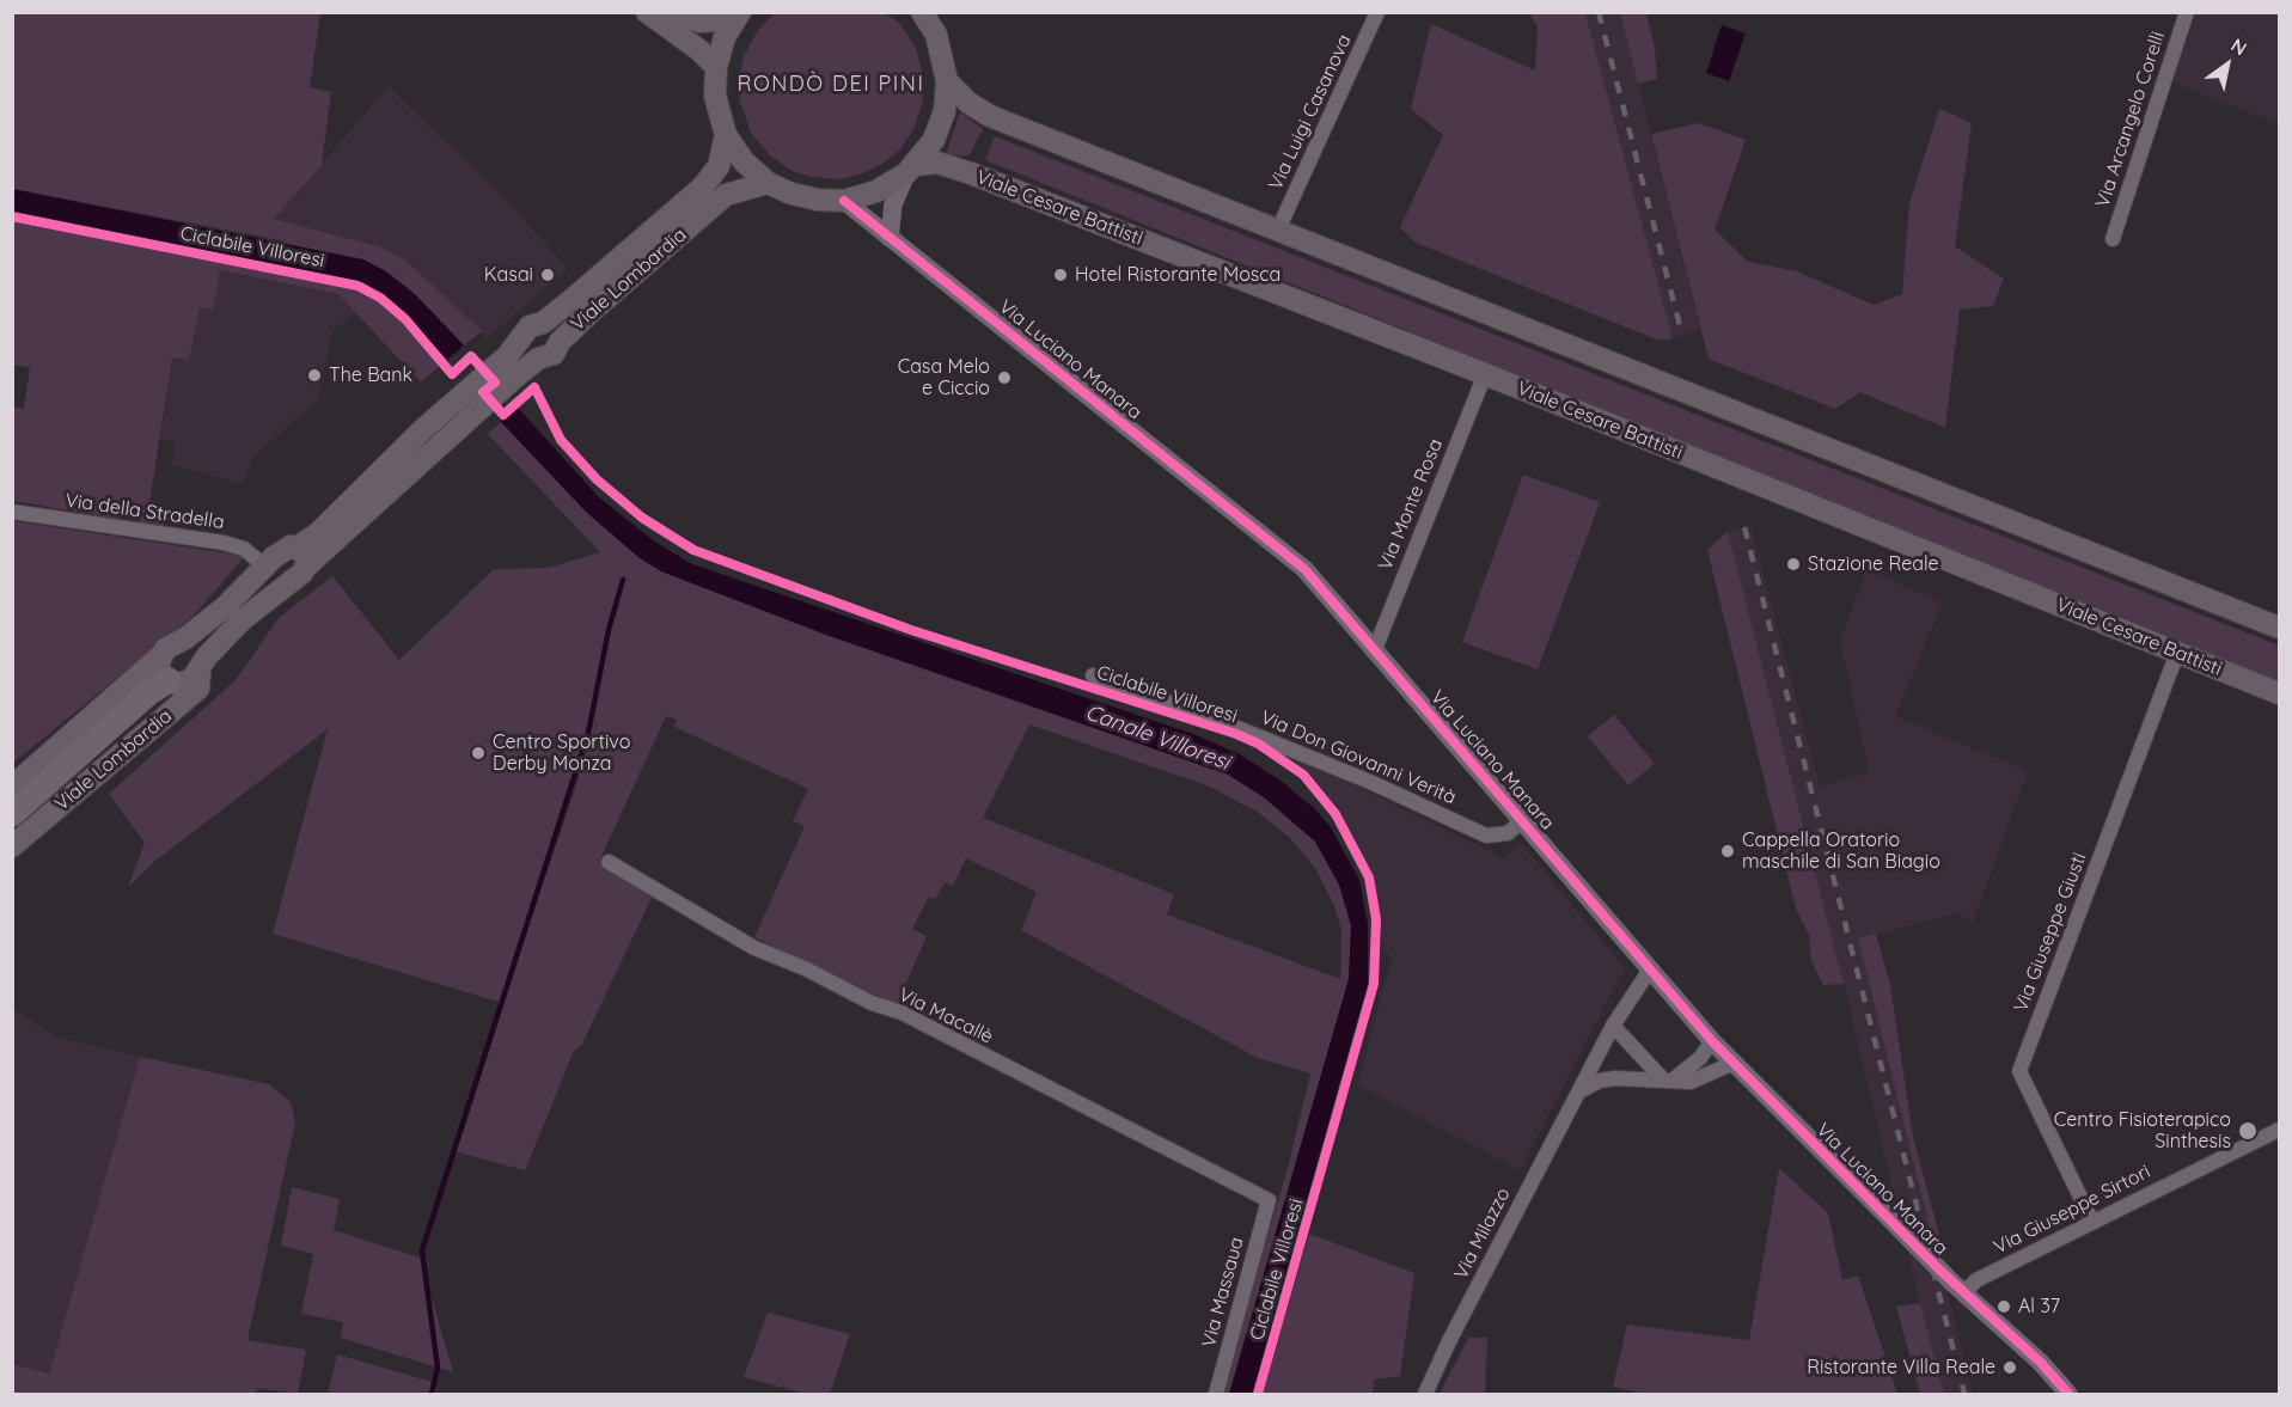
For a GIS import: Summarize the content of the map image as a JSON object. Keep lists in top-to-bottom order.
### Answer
{
  "streets": {
    "main road": ["Viale Cesare Battisti", "Viale Lombardia"],
    "street": [
      "Via Luigi Casanova",
      "Via Arcangelo Corelli",
      "Via Luciano Manara",
      "Via Monte Rosa",
      "Via della Stradella",
      "Via Don Giovanni Verità",
      "Via Giuseppe Giusti",
      "Via Macallè",
      "Via Giuseppe Sirtori",
      "Via Milazzo",
      "Via Massaua"
    ],
    "cycle path": ["Ciclabile Villoresi"]
  },
  "crossings": [
    ["Viale Cesare Battisti", "Via Monte Rosa"],
    ["Viale Cesare Battisti", "Via Giuseppe Giusti"],
    ["Viale Lombardia", "Via della Stradella"],
    ["Via Luciano Manara", "Via Monte Rosa"],
    ["Via Luciano Manara", "Via Don Giovanni Verità"],
    ["Via Luciano Manara", "Via Giuseppe Sirtori"],
    ["Via Luciano Manara", "Via Milazzo"],
    ["Via Giuseppe Giusti", "Via Giuseppe Sirtori"],
    ["Via Macallè", "Via Massaua"]
  ],
  "districts": ["RONDÒ DEI PINI"],
  "water": ["Canale Villoresi"],
  "places": [
    "Kasai",
    "Hotel Ristorante Mosca",
    "The Bank",
    "Casa Melo e Ciccio",
    "Stazione Reale",
    "Centro Sportivo Derby Monza",
    "Cappella Oratorio maschile di San Biagio",
    "Centro Fisioterapico Sinthesis",
    "Al 37",
    "Ristorante Villa Reale"
  ],
  "north": "top right"
}
